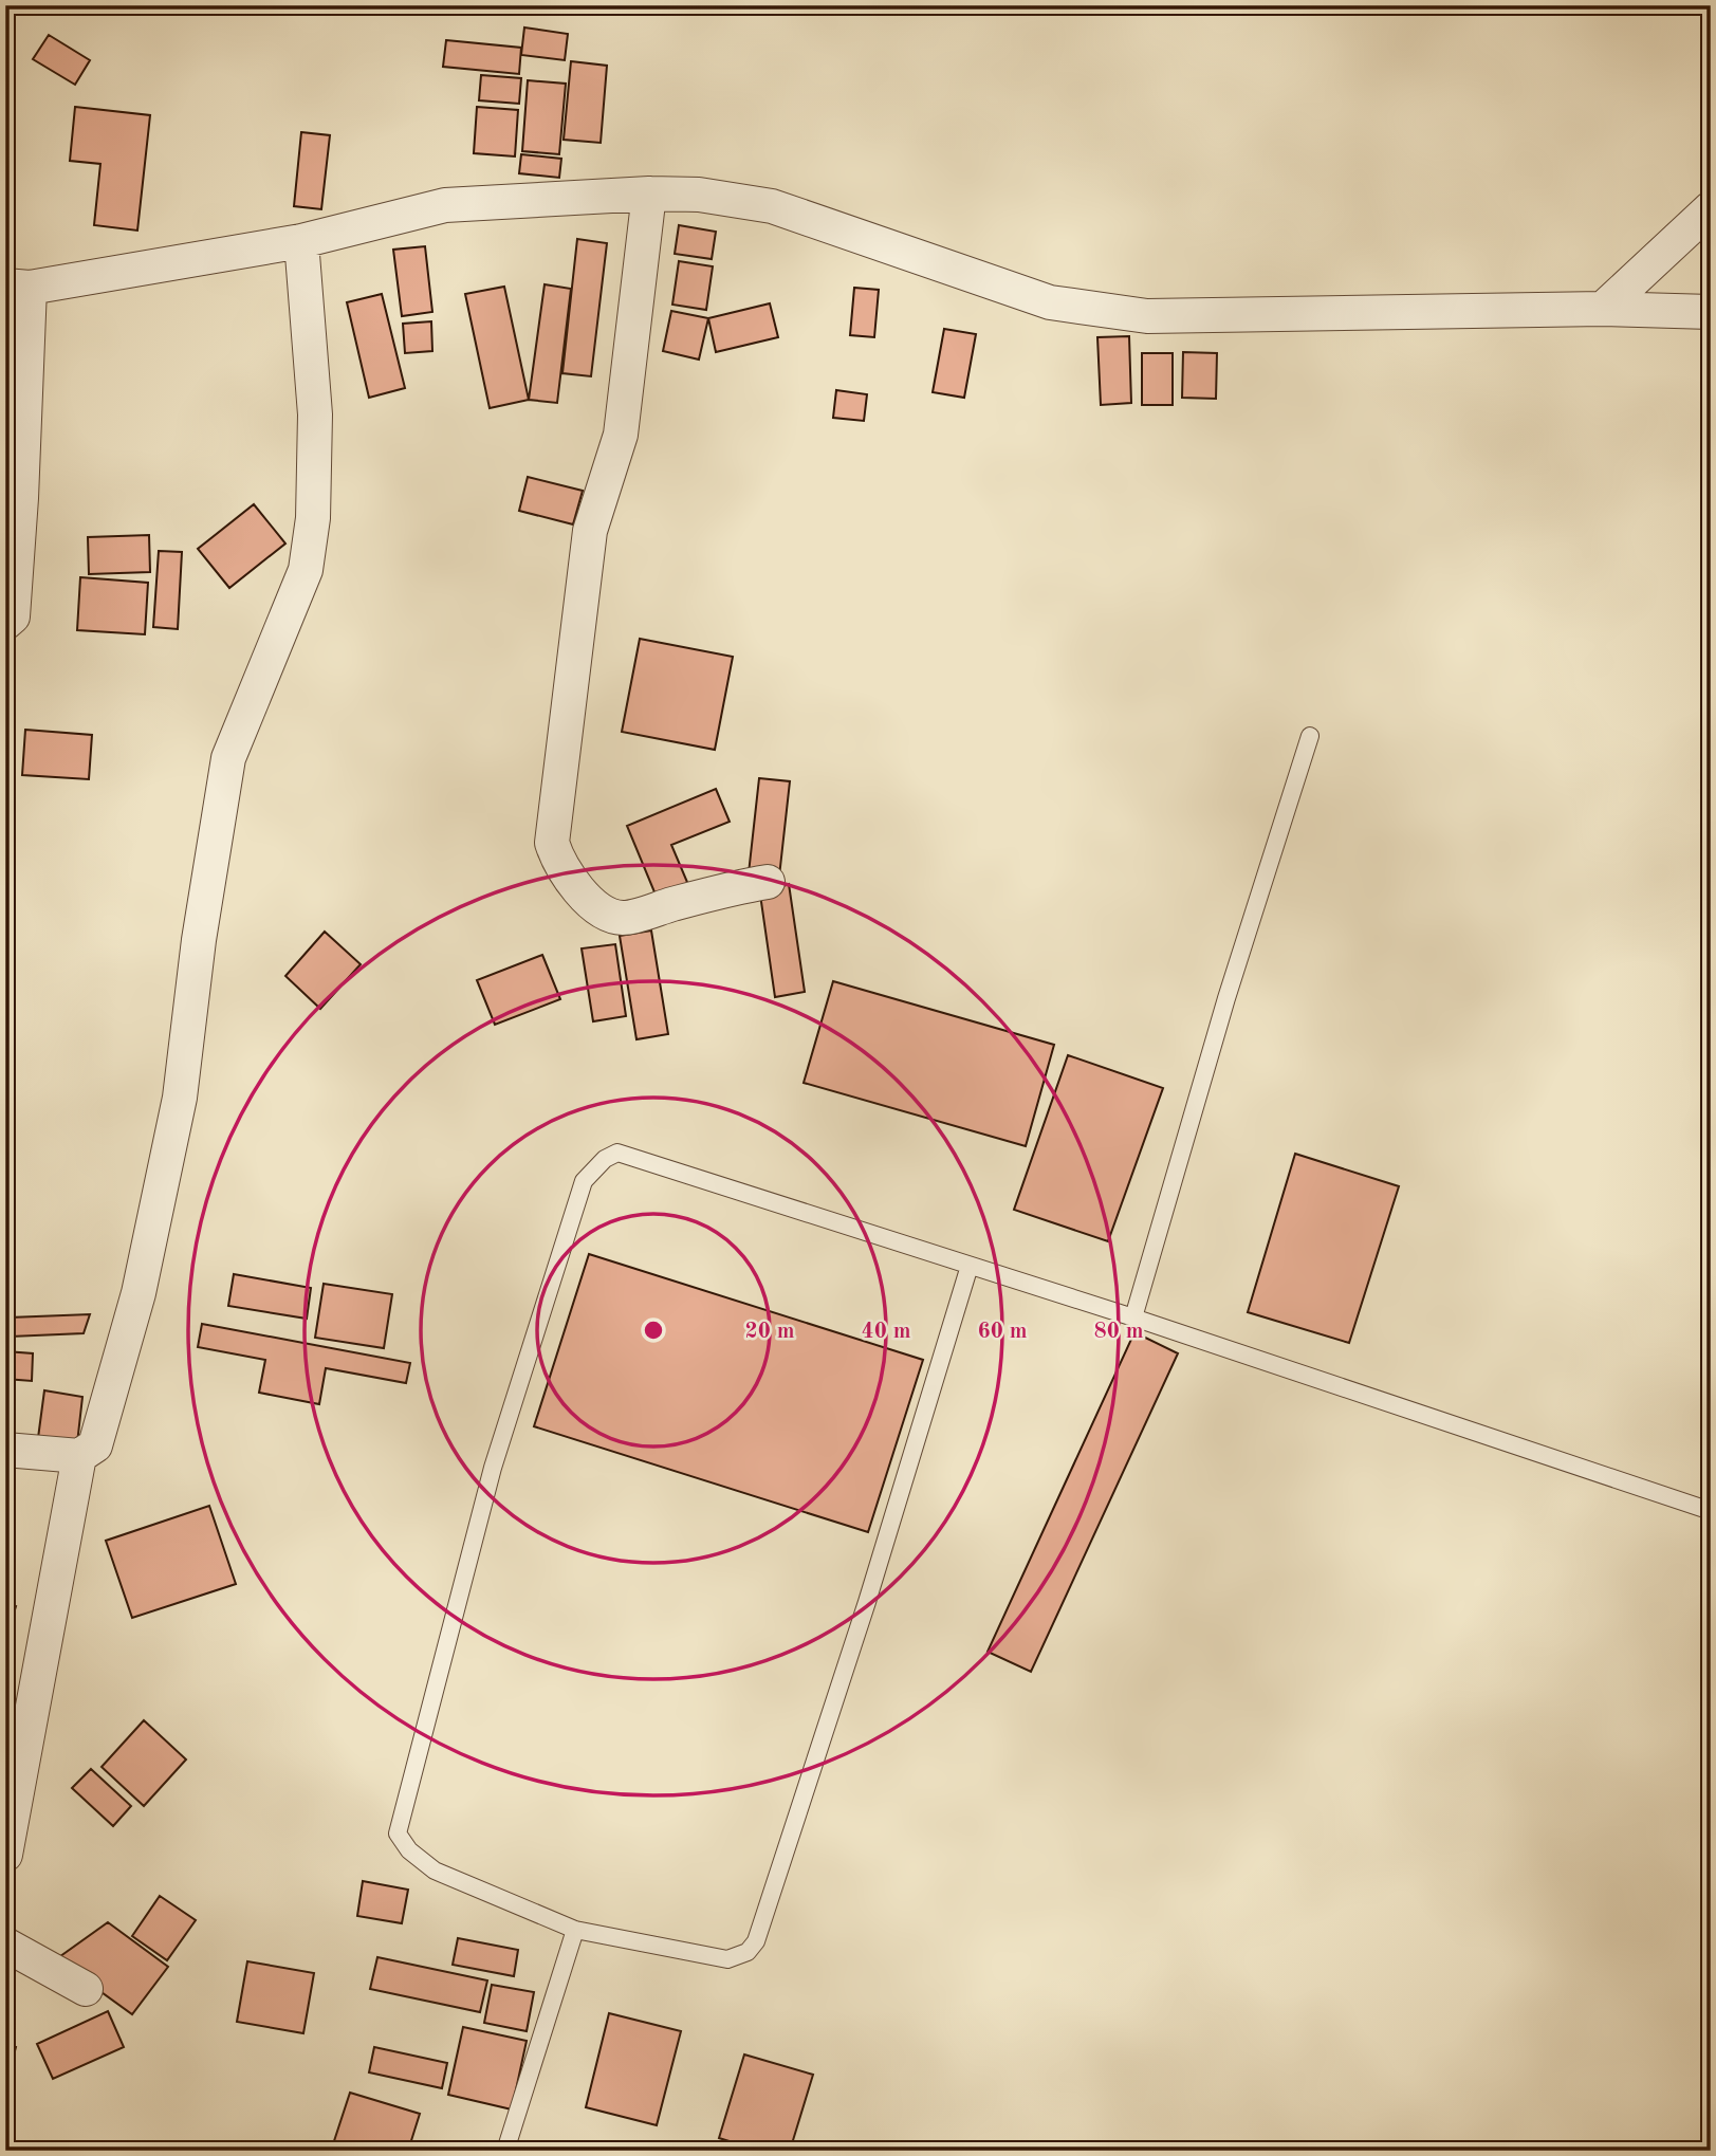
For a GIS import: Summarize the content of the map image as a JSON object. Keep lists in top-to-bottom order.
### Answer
{
  "rings": [
    "20 m",
    "40 m",
    "60 m",
    "80 m"
  ]
}
